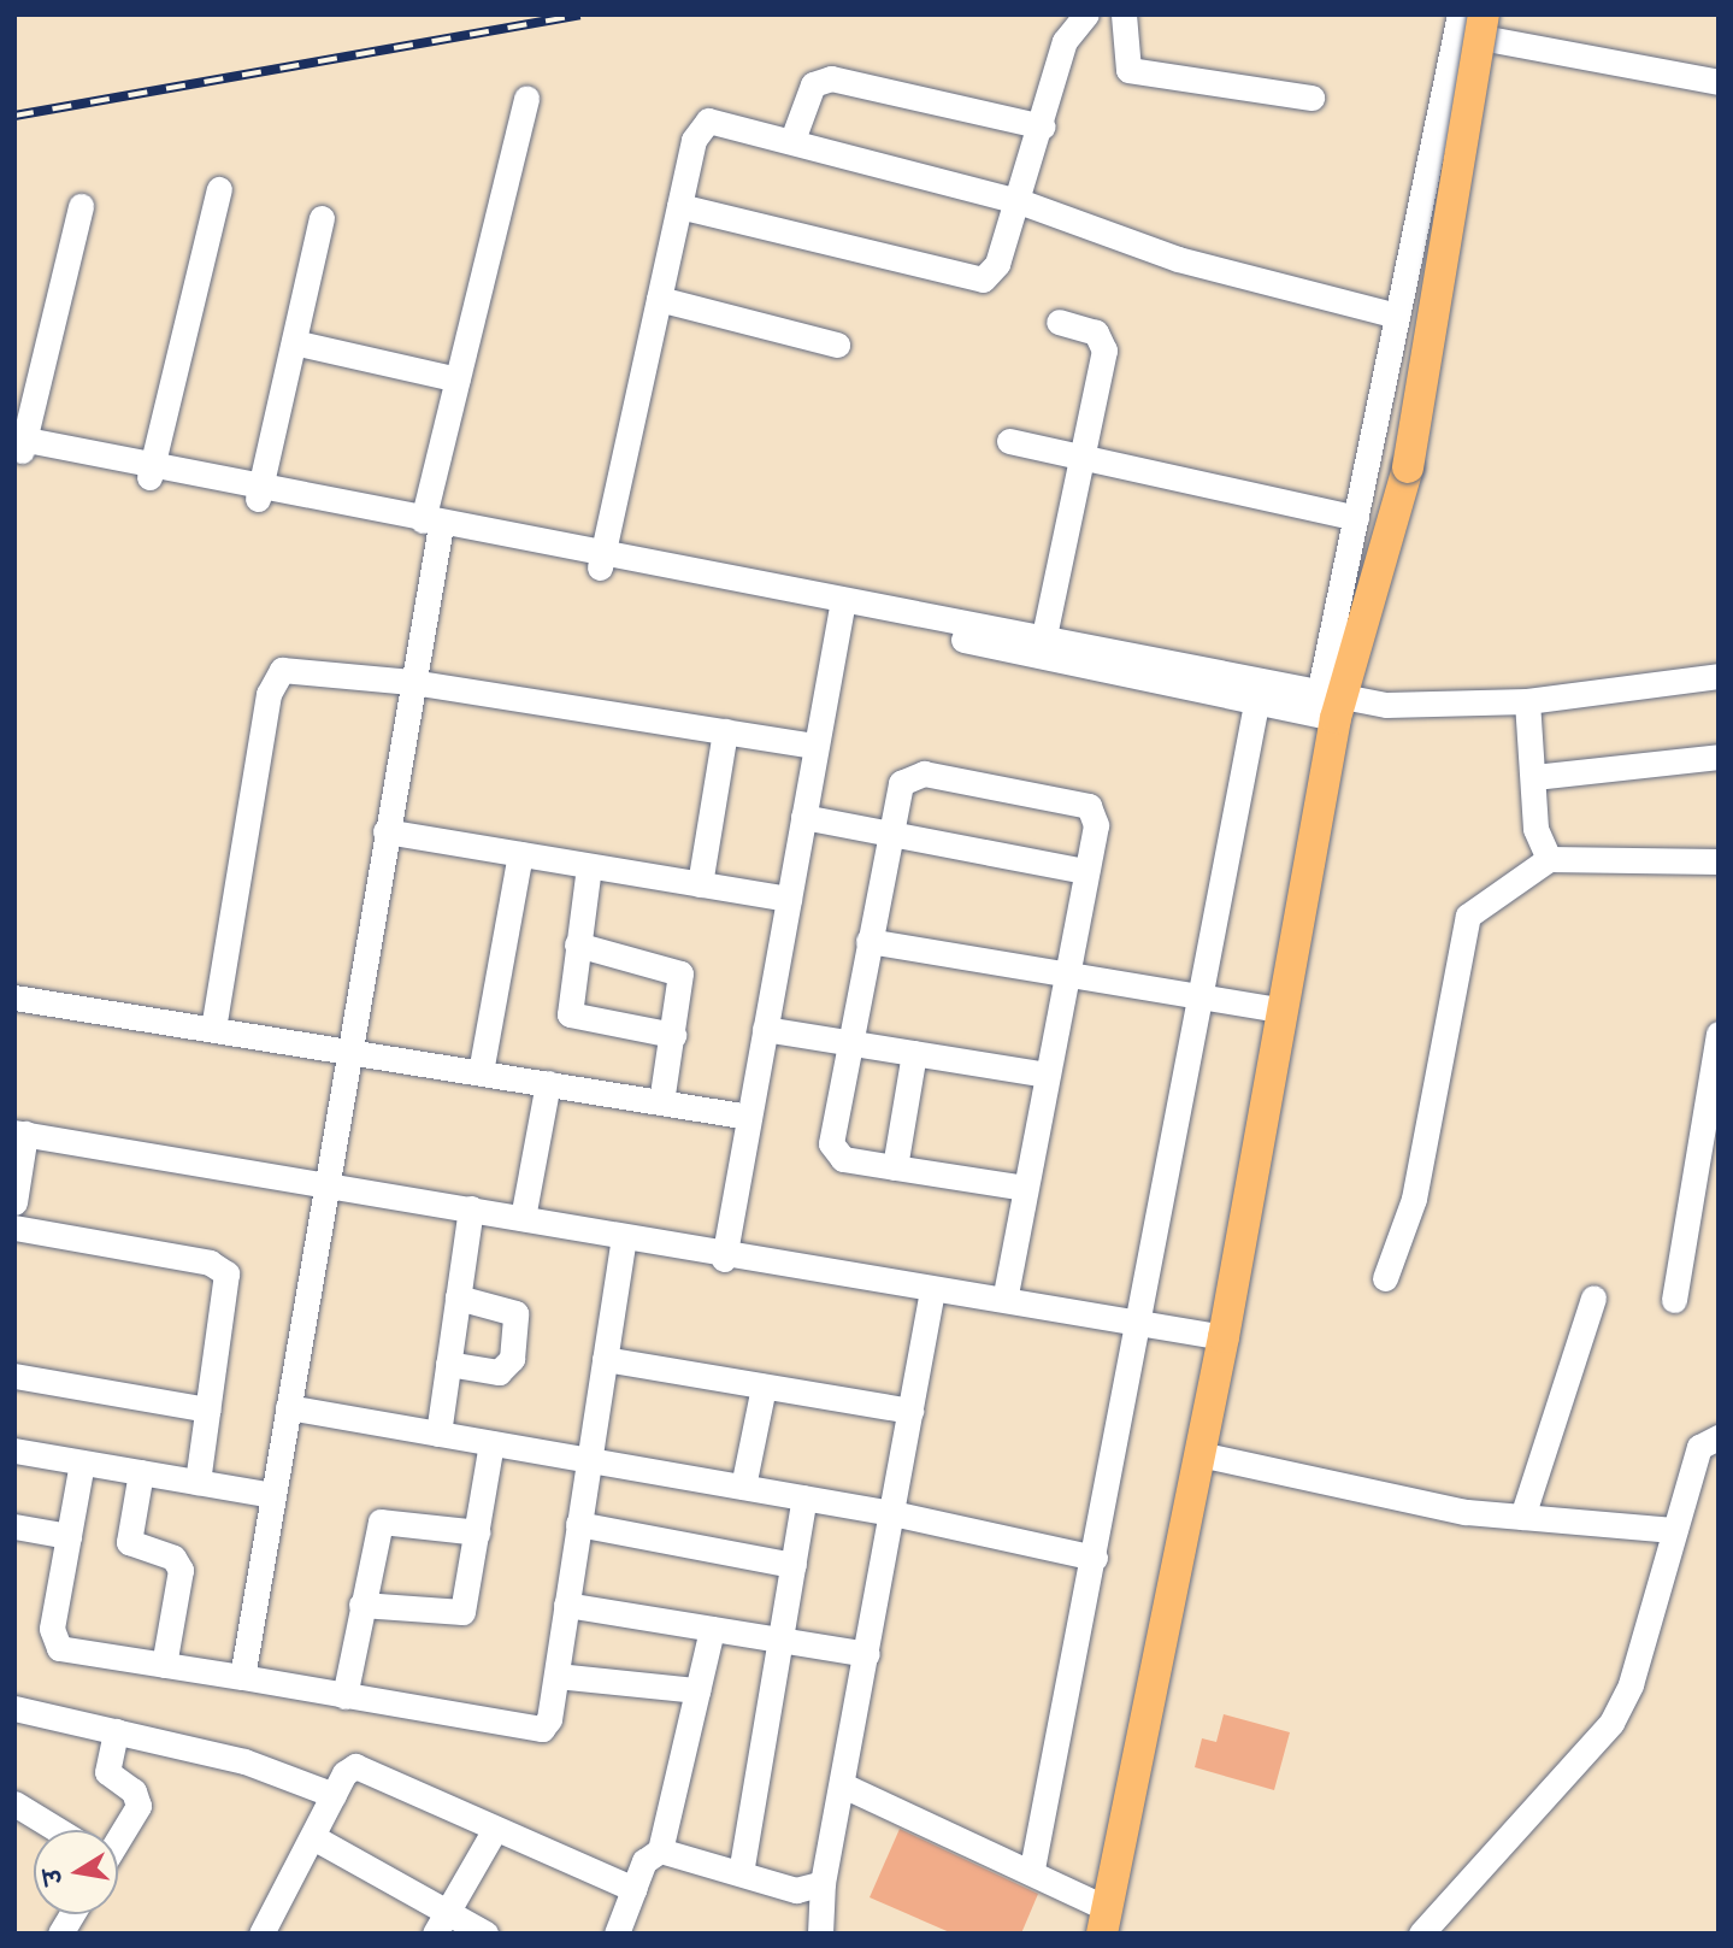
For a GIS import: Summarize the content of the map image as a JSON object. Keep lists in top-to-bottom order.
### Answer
{
  "north": "left"
}
